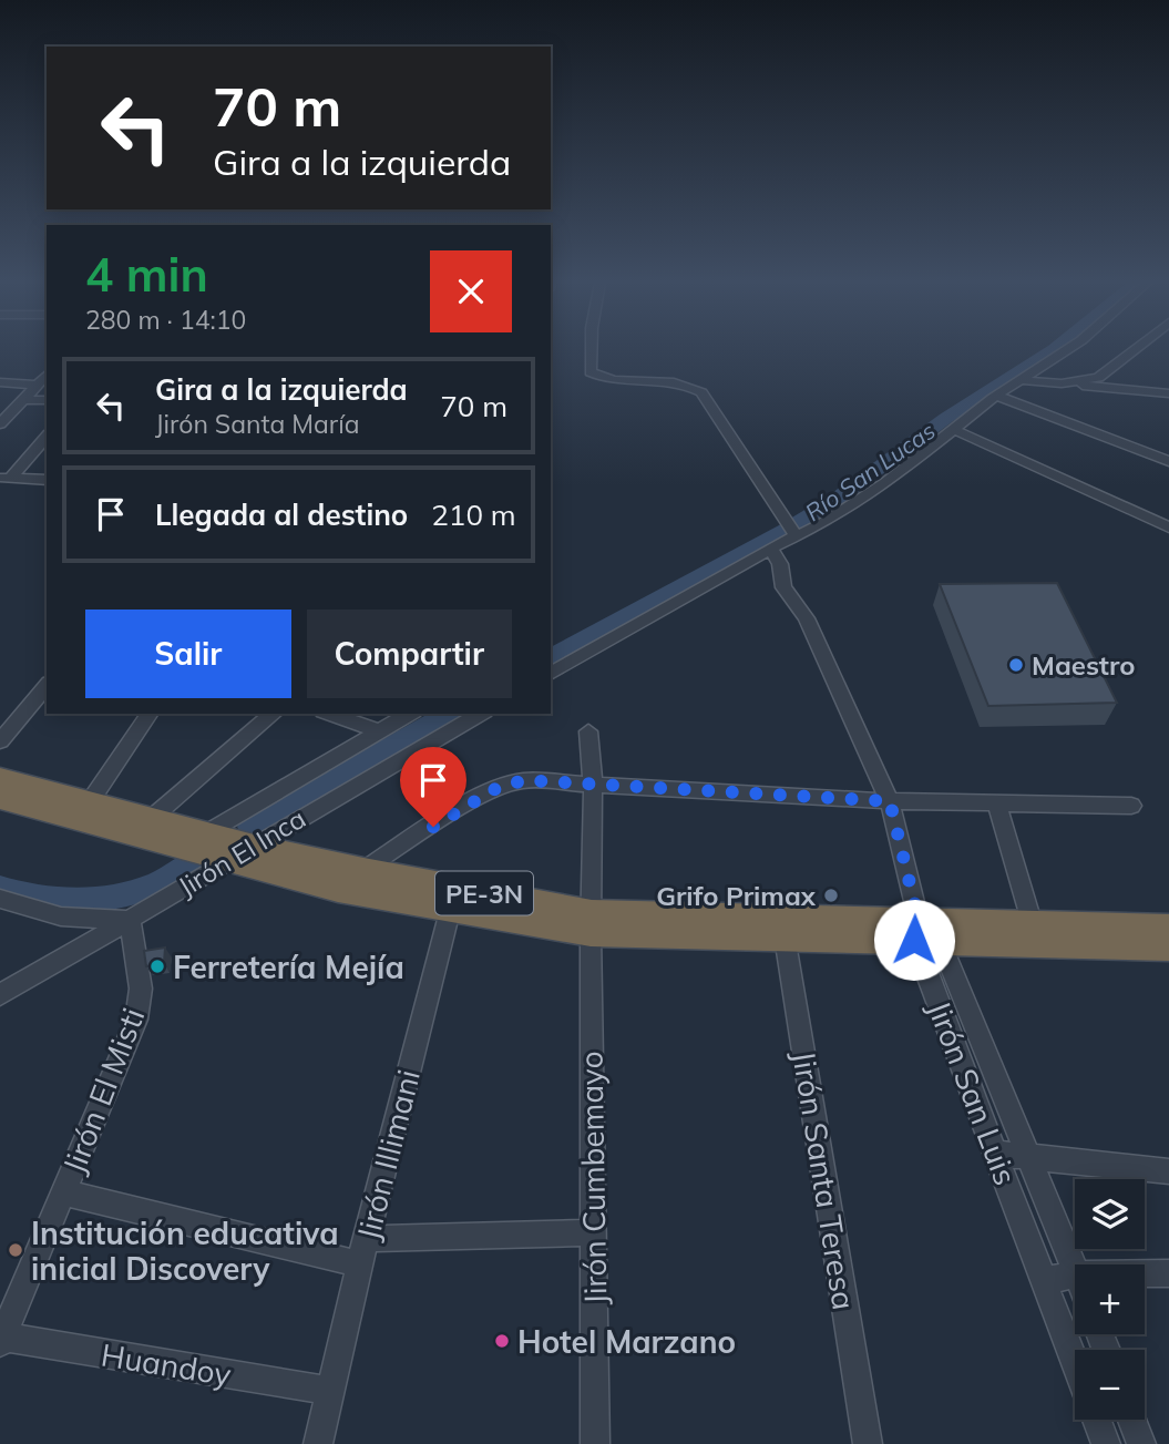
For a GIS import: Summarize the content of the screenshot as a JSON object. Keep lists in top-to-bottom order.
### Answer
{
  "streets": {
    "highway": ["PE-3N"],
    "street": [
      "Jirón El Inca",
      "Jirón El Misti",
      "Jirón San Luis",
      "Jirón Illimani",
      "Jirón Cumbemayo",
      "Jirón Santa Teresa",
      "Huandoy"
    ]
  },
  "crossings": [
    ["Jirón El Inca", "PE-3N"],
    ["Jirón El Inca", "Jirón El Misti"],
    ["PE-3N", "Jirón San Luis"],
    ["PE-3N", "Jirón Illimani"],
    ["PE-3N", "Jirón Cumbemayo"],
    ["PE-3N", "Jirón Santa Teresa"],
    ["Jirón El Misti", "Huandoy"],
    ["Jirón Illimani", "Huandoy"]
  ],
  "water": ["Río San Lucas"],
  "places": [
    "Maestro",
    "Grifo Primax",
    "Ferretería Mejía",
    "Institución educativa inicial Discovery",
    "Hotel Marzano"
  ],
  "page": {
    "turn": ["70 m", "Gira a la izquierda"],
    "heading": ["4 min", "280 m · 14:10"],
    "list": [
      {
        "name": "Gira a la izquierda",
        "note": "Jirón Santa María",
        "value": "70 m"
      },
      {
        "name": "Llegada al destino",
        "value": "210 m"
      }
    ],
    "buttons": ["Salir", "Compartir"],
    "map_buttons": ["+", "−"]
  }
}
